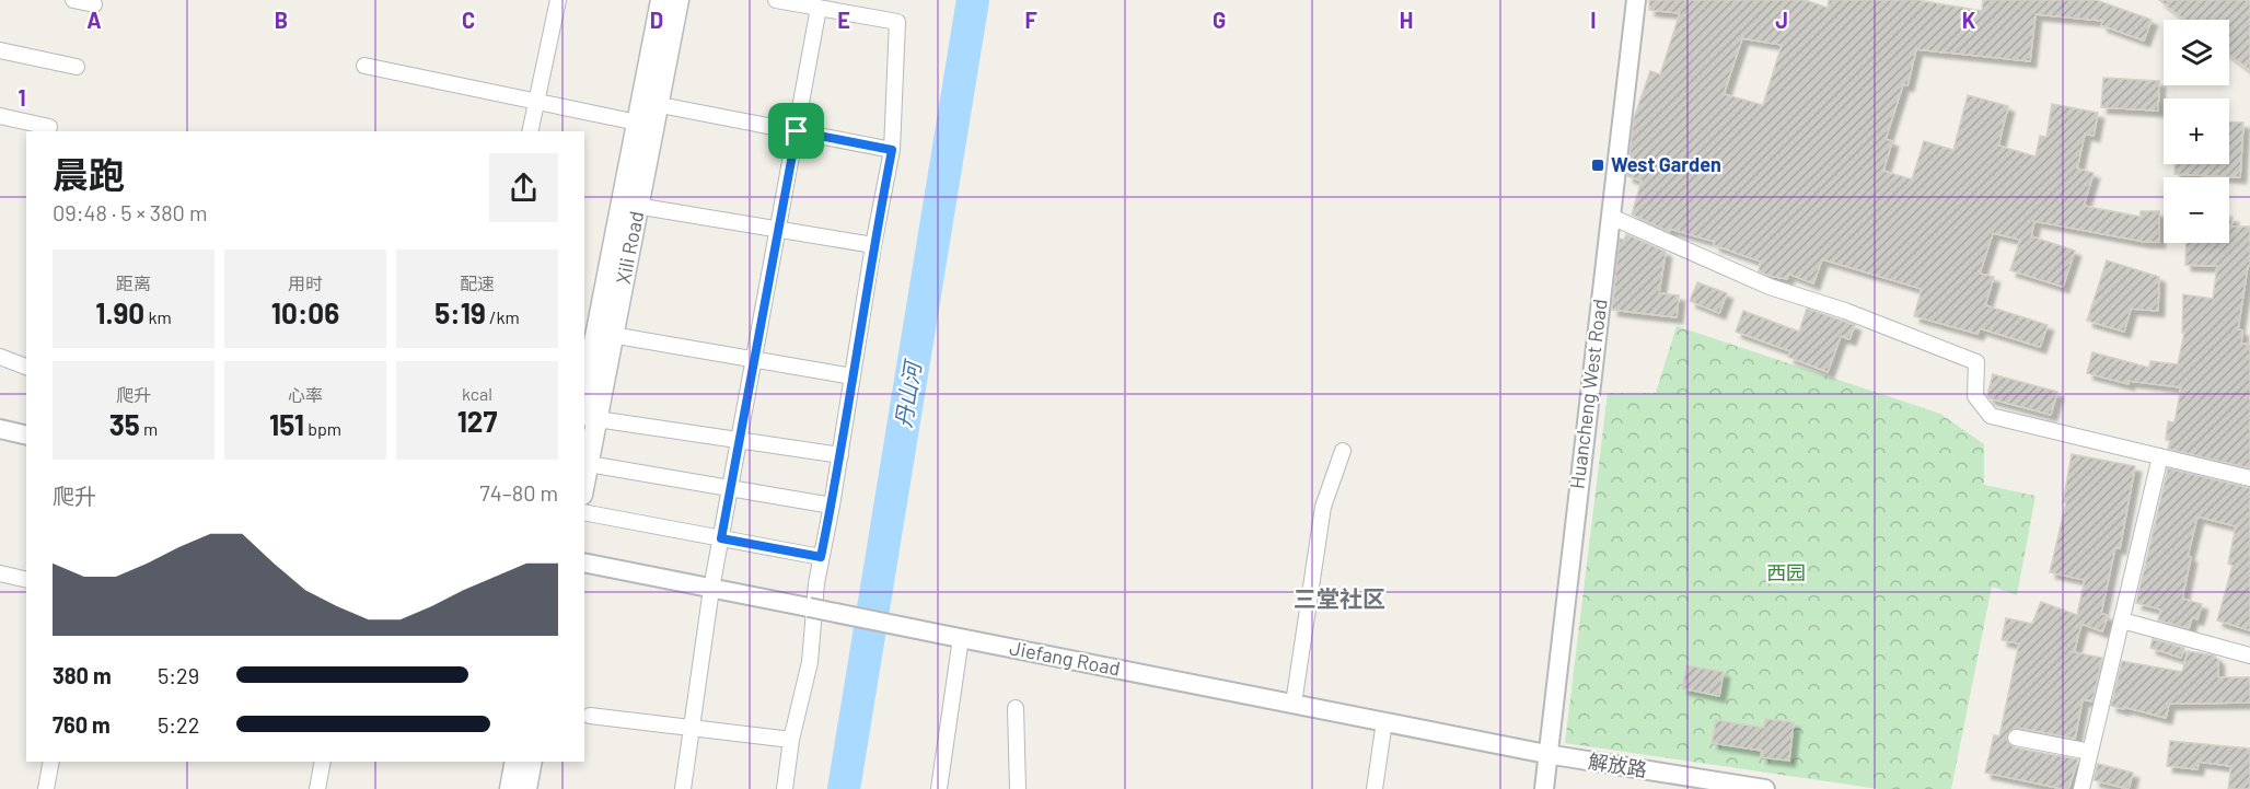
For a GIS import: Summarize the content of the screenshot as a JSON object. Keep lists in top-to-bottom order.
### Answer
{
  "streets": {
    "main road": ["Xili Road"],
    "street": ["Huancheng West Road", "Jiefang Road", "解放路"]
  },
  "crossings": [
    ["Huancheng West Road", "Jiefang Road"],
    ["Huancheng West Road", "解放路"],
    ["Jiefang Road", "解放路"]
  ],
  "districts": ["三堂社区"],
  "water": ["丹山河"],
  "parks": ["西园"],
  "places": {
    "transit": ["West Garden"]
  },
  "page": {
    "map_buttons": ["+", "−"],
    "heading": ["晨跑", "09:48 · 5 × 380 m"],
    "stats": [
      ["距离", "1.90 km"],
      ["用时", "10:06"],
      ["配速", "5:19 /km"],
      ["爬升", "35 m"],
      ["心率", "151 bpm"],
      ["kcal", "127"]
    ],
    "chart": ["爬升", "74–80 m"],
    "list": [
      {
        "name": "380 m",
        "note": "5:29"
      },
      {
        "name": "760 m",
        "note": "5:22"
      }
    ]
  },
  "grid": {
    "columns": [
      "A",
      "B",
      "C",
      "D",
      "E",
      "F",
      "G",
      "H",
      "I",
      "J",
      "K"
    ],
    "rows": ["1"]
  }
}
